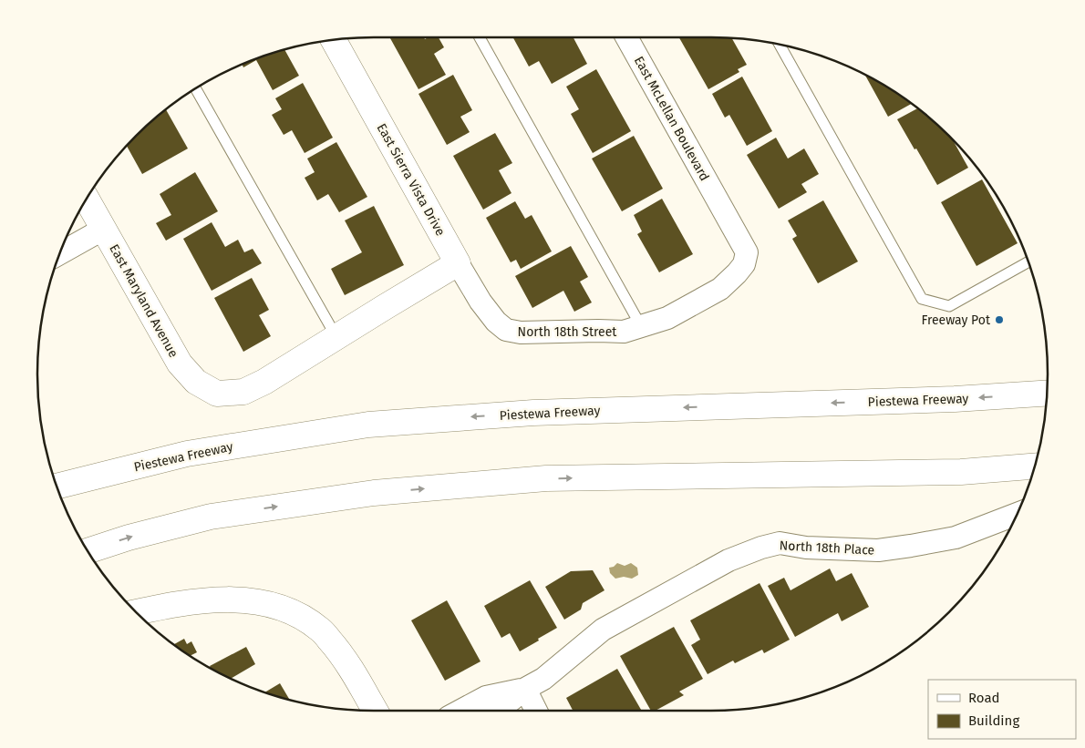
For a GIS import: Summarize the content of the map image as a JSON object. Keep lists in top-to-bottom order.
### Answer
{
  "streets": {
    "main road": ["East Sierra Vista Drive", "East Maryland Avenue", "Piestewa Freeway"],
    "street": ["East McLellan Boulevard", "North 18th Street", "North 18th Place"]
  },
  "crossings": [
    ["East McLellan Boulevard", "North 18th Street"],
    ["East Sierra Vista Drive", "North 18th Street"]
  ],
  "places": ["Freeway Pot"],
  "legend": ["Road", "Building"]
}
